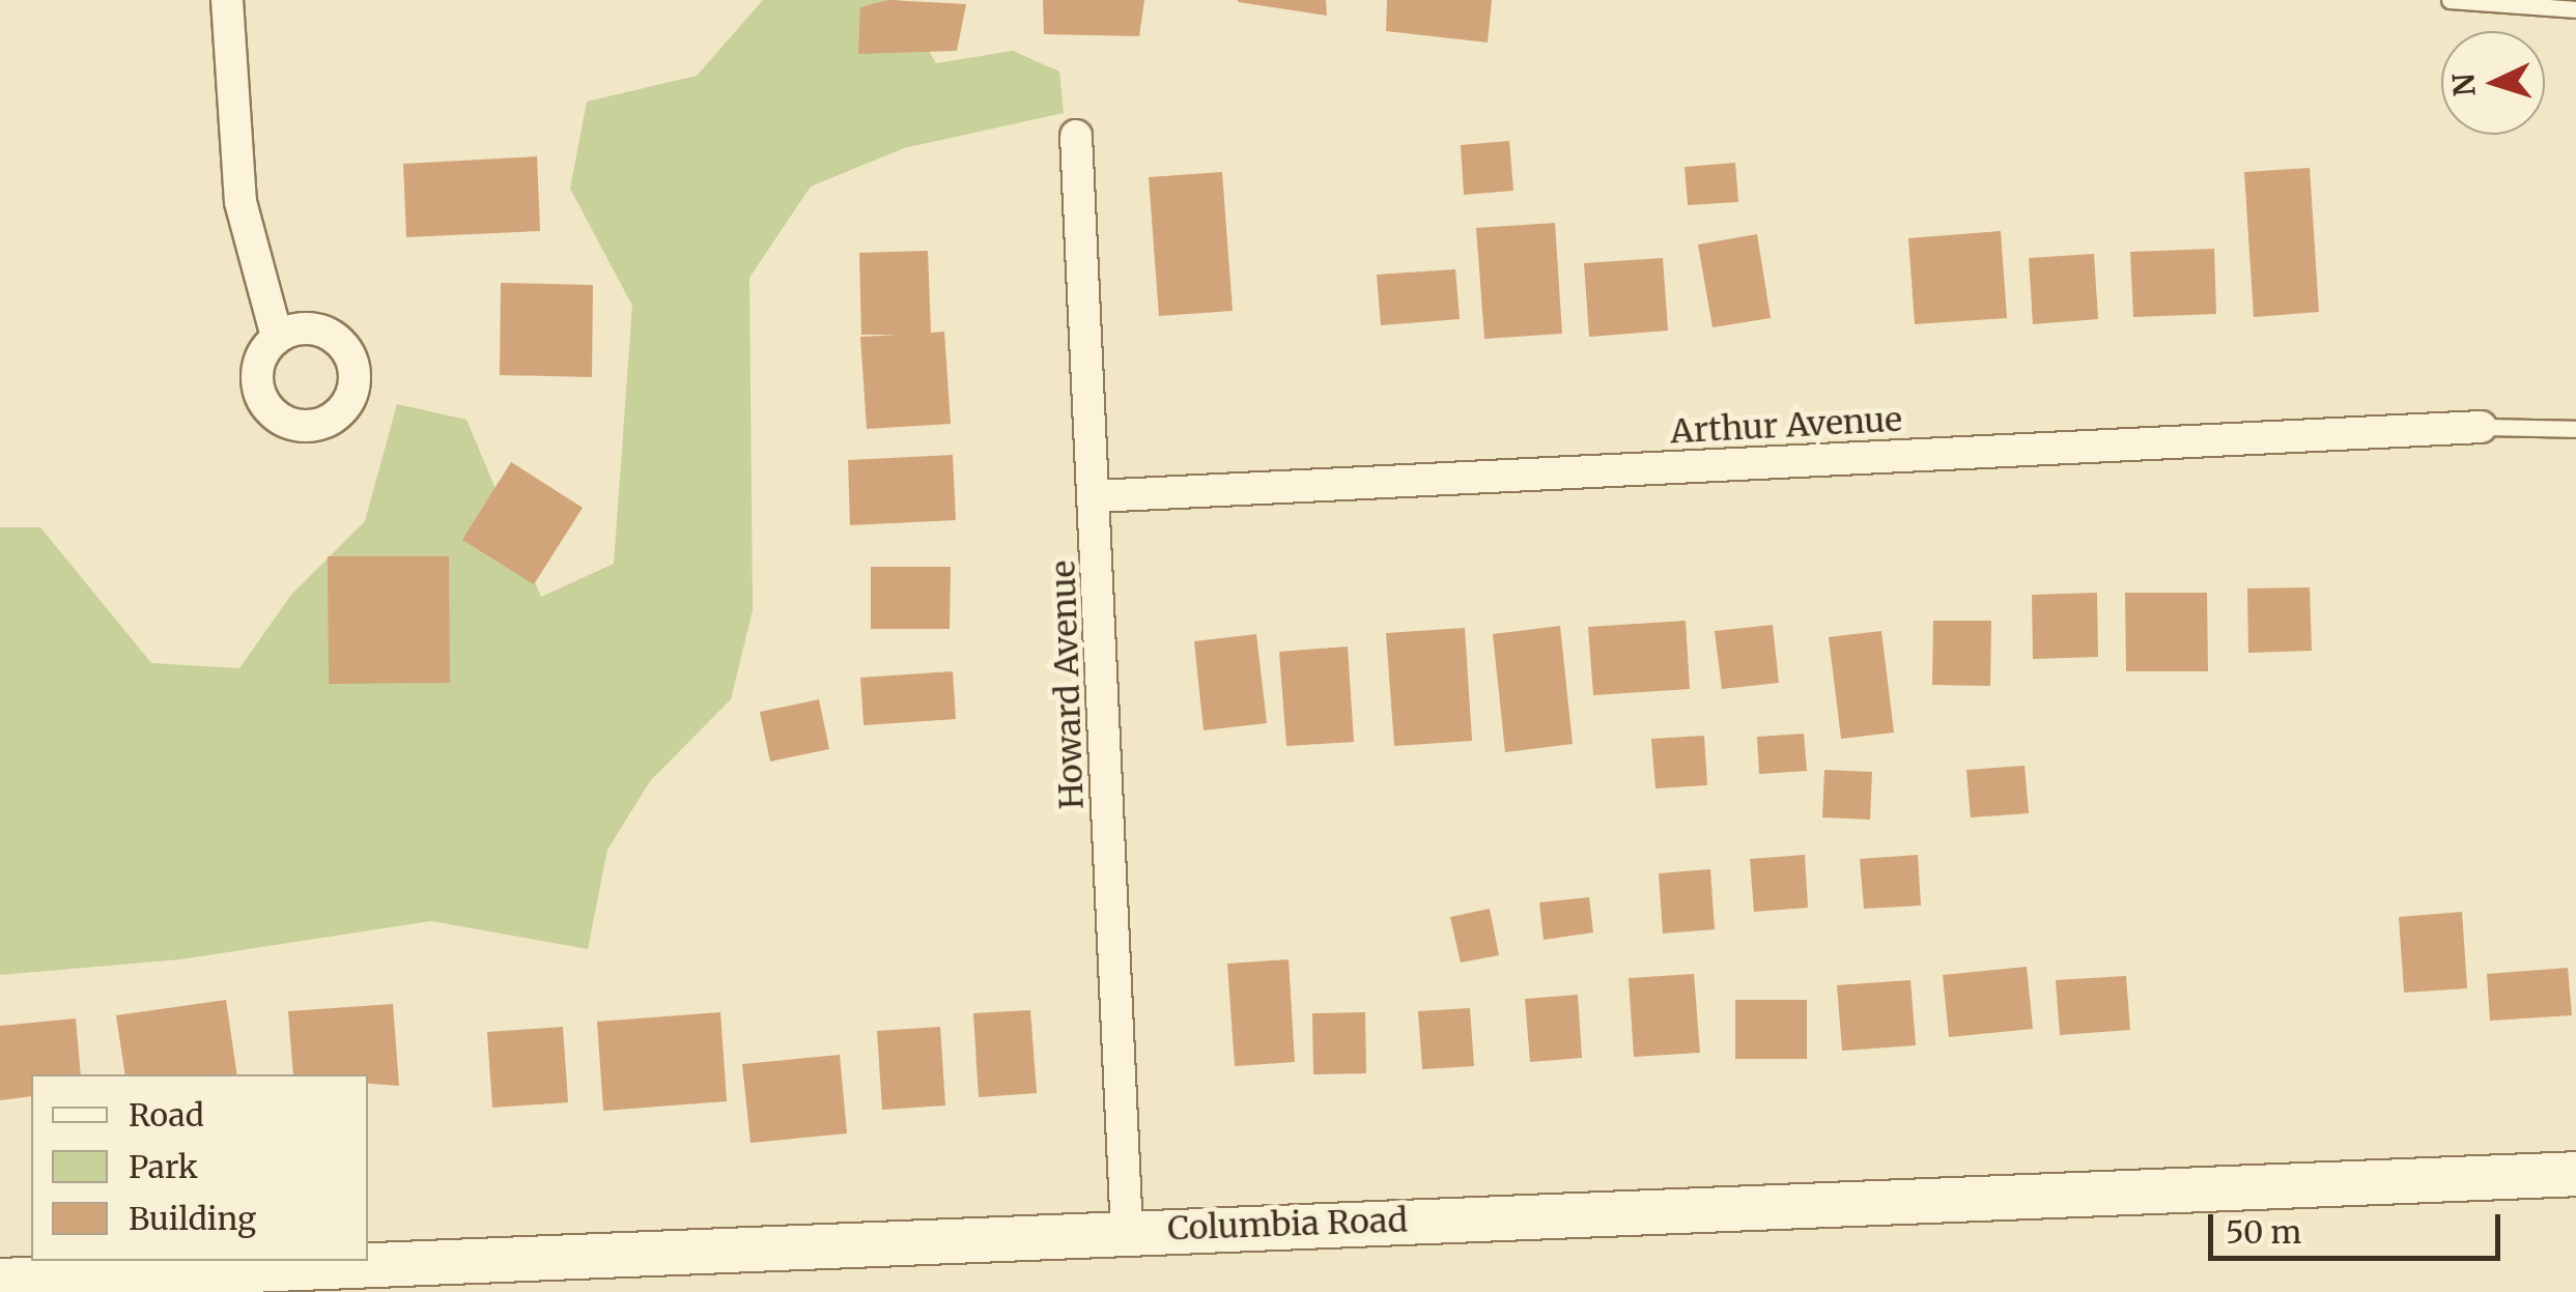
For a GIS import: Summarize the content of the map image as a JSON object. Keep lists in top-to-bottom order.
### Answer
{
  "streets": {
    "main road": ["Columbia Road"],
    "street": ["Arthur Avenue", "Howard Avenue"]
  },
  "crossings": [
    ["Arthur Avenue", "Howard Avenue"],
    ["Howard Avenue", "Columbia Road"]
  ],
  "legend": ["Road", "Park", "Building"],
  "scale_bar": "50 m",
  "north": "left"
}
